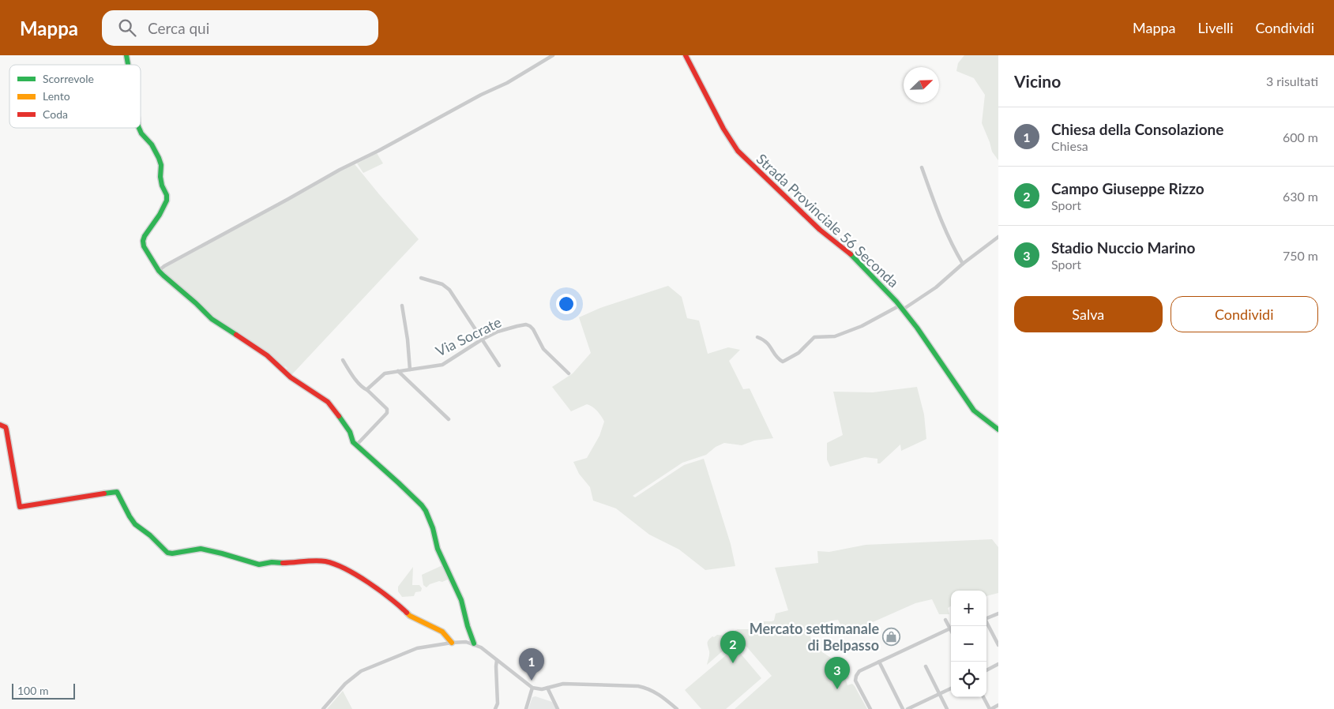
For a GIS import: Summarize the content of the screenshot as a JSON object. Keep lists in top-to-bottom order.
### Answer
{
  "streets": {
    "street": ["Strada Provinciale 56 Seconda", "Via Socrate"]
  },
  "places": {
    "shop": ["Mercato settimanale di Belpasso"]
  },
  "legend": ["Scorrevole", "Lento", "Coda"],
  "scale_bar": "100 m",
  "north": "top right",
  "page": {
    "header": "Mappa",
    "search": "Cerca qui",
    "nav": ["Mappa", "Livelli", "Condividi"],
    "heading": ["Vicino", "3 risultati"],
    "list": [
      {
        "mark": "1",
        "name": "Chiesa della Consolazione",
        "note": "Chiesa",
        "value": "600 m"
      },
      {
        "mark": "2",
        "name": "Campo Giuseppe Rizzo",
        "note": "Sport",
        "value": "630 m"
      },
      {
        "mark": "3",
        "name": "Stadio Nuccio Marino",
        "note": "Sport",
        "value": "750 m"
      }
    ],
    "buttons": ["Salva", "Condividi"],
    "map_buttons": ["+", "−"],
    "pins": ["2", "1", "3"],
    "scale": "100 m"
  }
}
